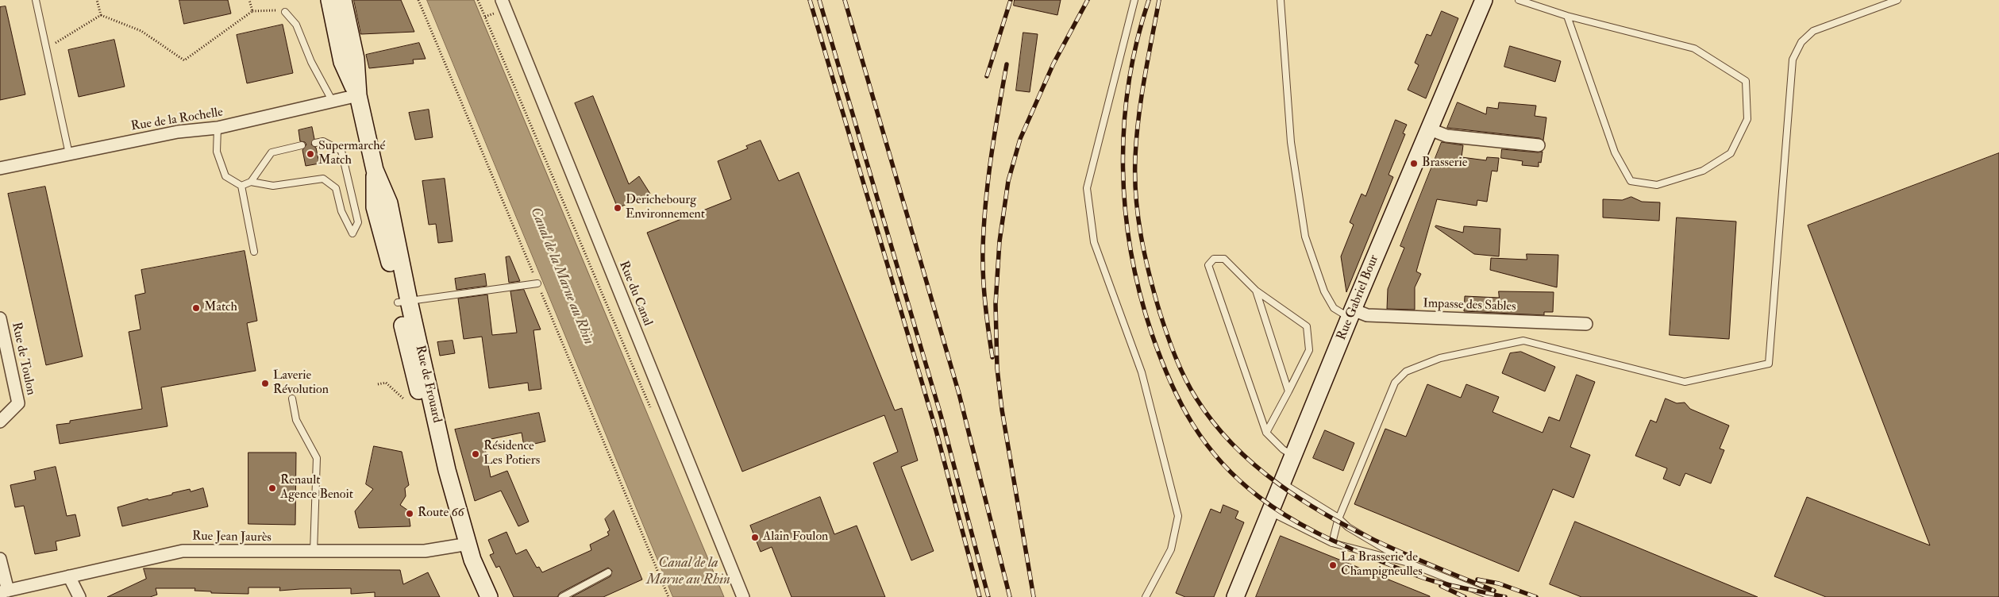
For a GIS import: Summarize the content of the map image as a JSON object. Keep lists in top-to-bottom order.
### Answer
{
  "streets": {
    "main road": ["Rue Gabriel Bour", "Rue de Frouard"],
    "street": [
      "Rue de la Rochelle",
      "Rue du Canal",
      "Impasse des Sables",
      "Rue de Toulon",
      "Rue Jean Jaurès"
    ]
  },
  "crossings": [
    ["Rue de la Rochelle", "Rue de Frouard"],
    ["Rue Gabriel Bour", "Impasse des Sables"],
    ["Rue de Frouard", "Rue Jean Jaurès"]
  ],
  "water": ["Canal de la Marne au Rhin"],
  "places": [
    "Supermarché Match",
    "Brasserie",
    "Derichebourg Environnement",
    "Match",
    "Laverie Révolution",
    "Résidence Les Potiers",
    "Renault Agence Benoit",
    "Route 66",
    "Alain Foulon",
    "La Brasserie de Champigneulles"
  ]
}
